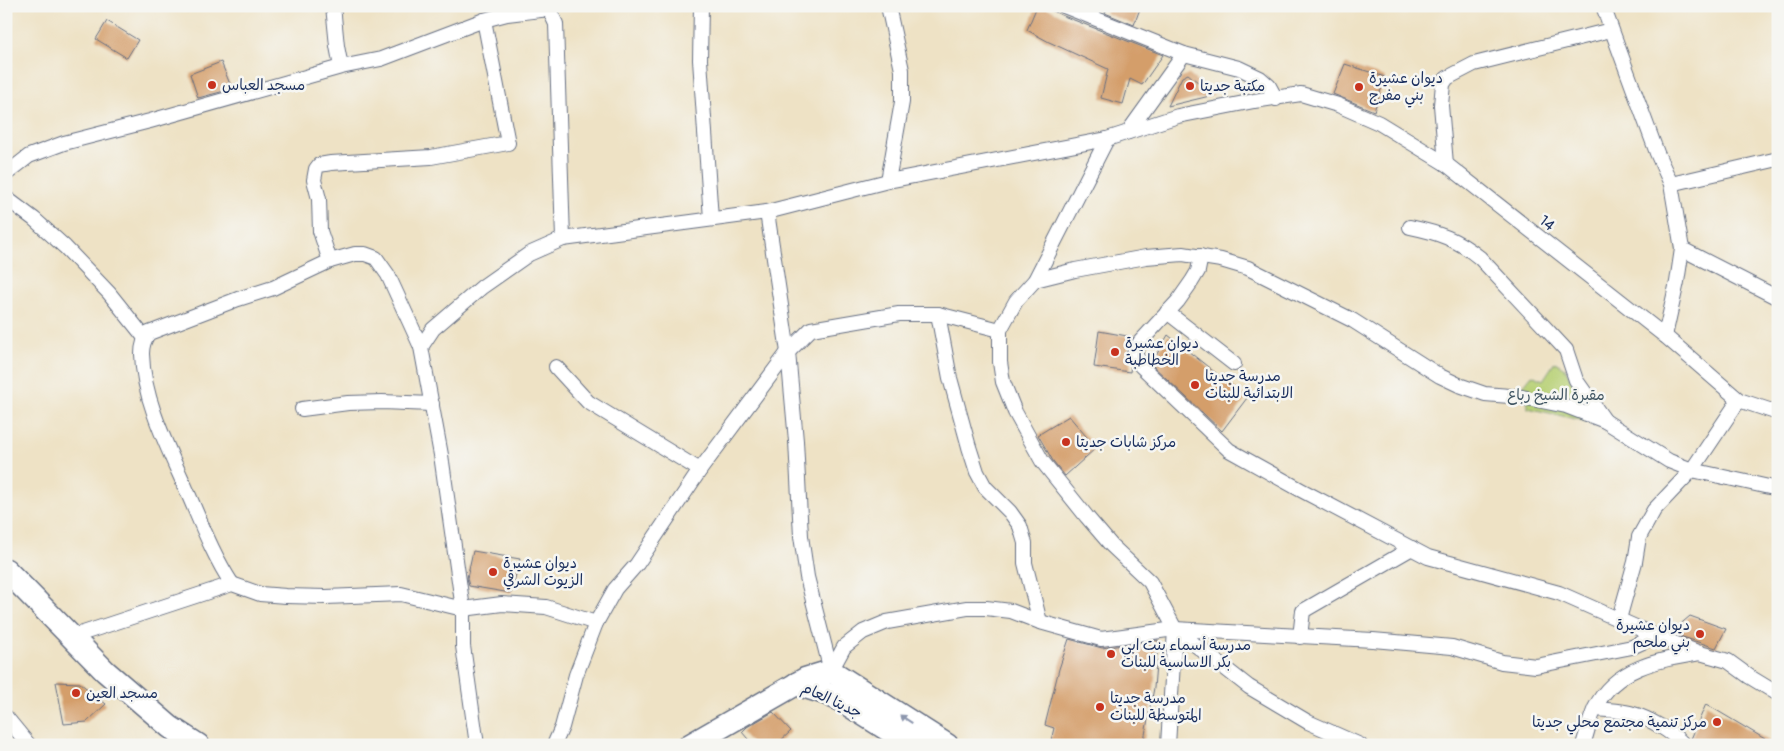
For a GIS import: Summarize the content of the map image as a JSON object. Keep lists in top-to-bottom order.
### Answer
{
  "streets": {
    "main road": ["جديتا العام"],
    "street": ["14"]
  },
  "parks": ["مقبرة الشيخ رباع"],
  "places": [
    "مسجد العباس",
    "مكتبة جديتا",
    "ديوان عشيرة بني مفرج",
    "ديوان عشيرة الخطاطبة",
    "مدرسة جديتا الابتدائية للبنات",
    "مركز شابات جديتا",
    "ديوان عشيرة الزيوت الشرقي",
    "ديوان عشيرة بني ملحم",
    "مدرسة أسماء بنت ابي بكر الاساسية للبنات",
    "مسجد العين",
    "مدرسة جديتا المتوسطة للبنات",
    "مركز تنمية مجتمع محلي جديتا"
  ]
}
